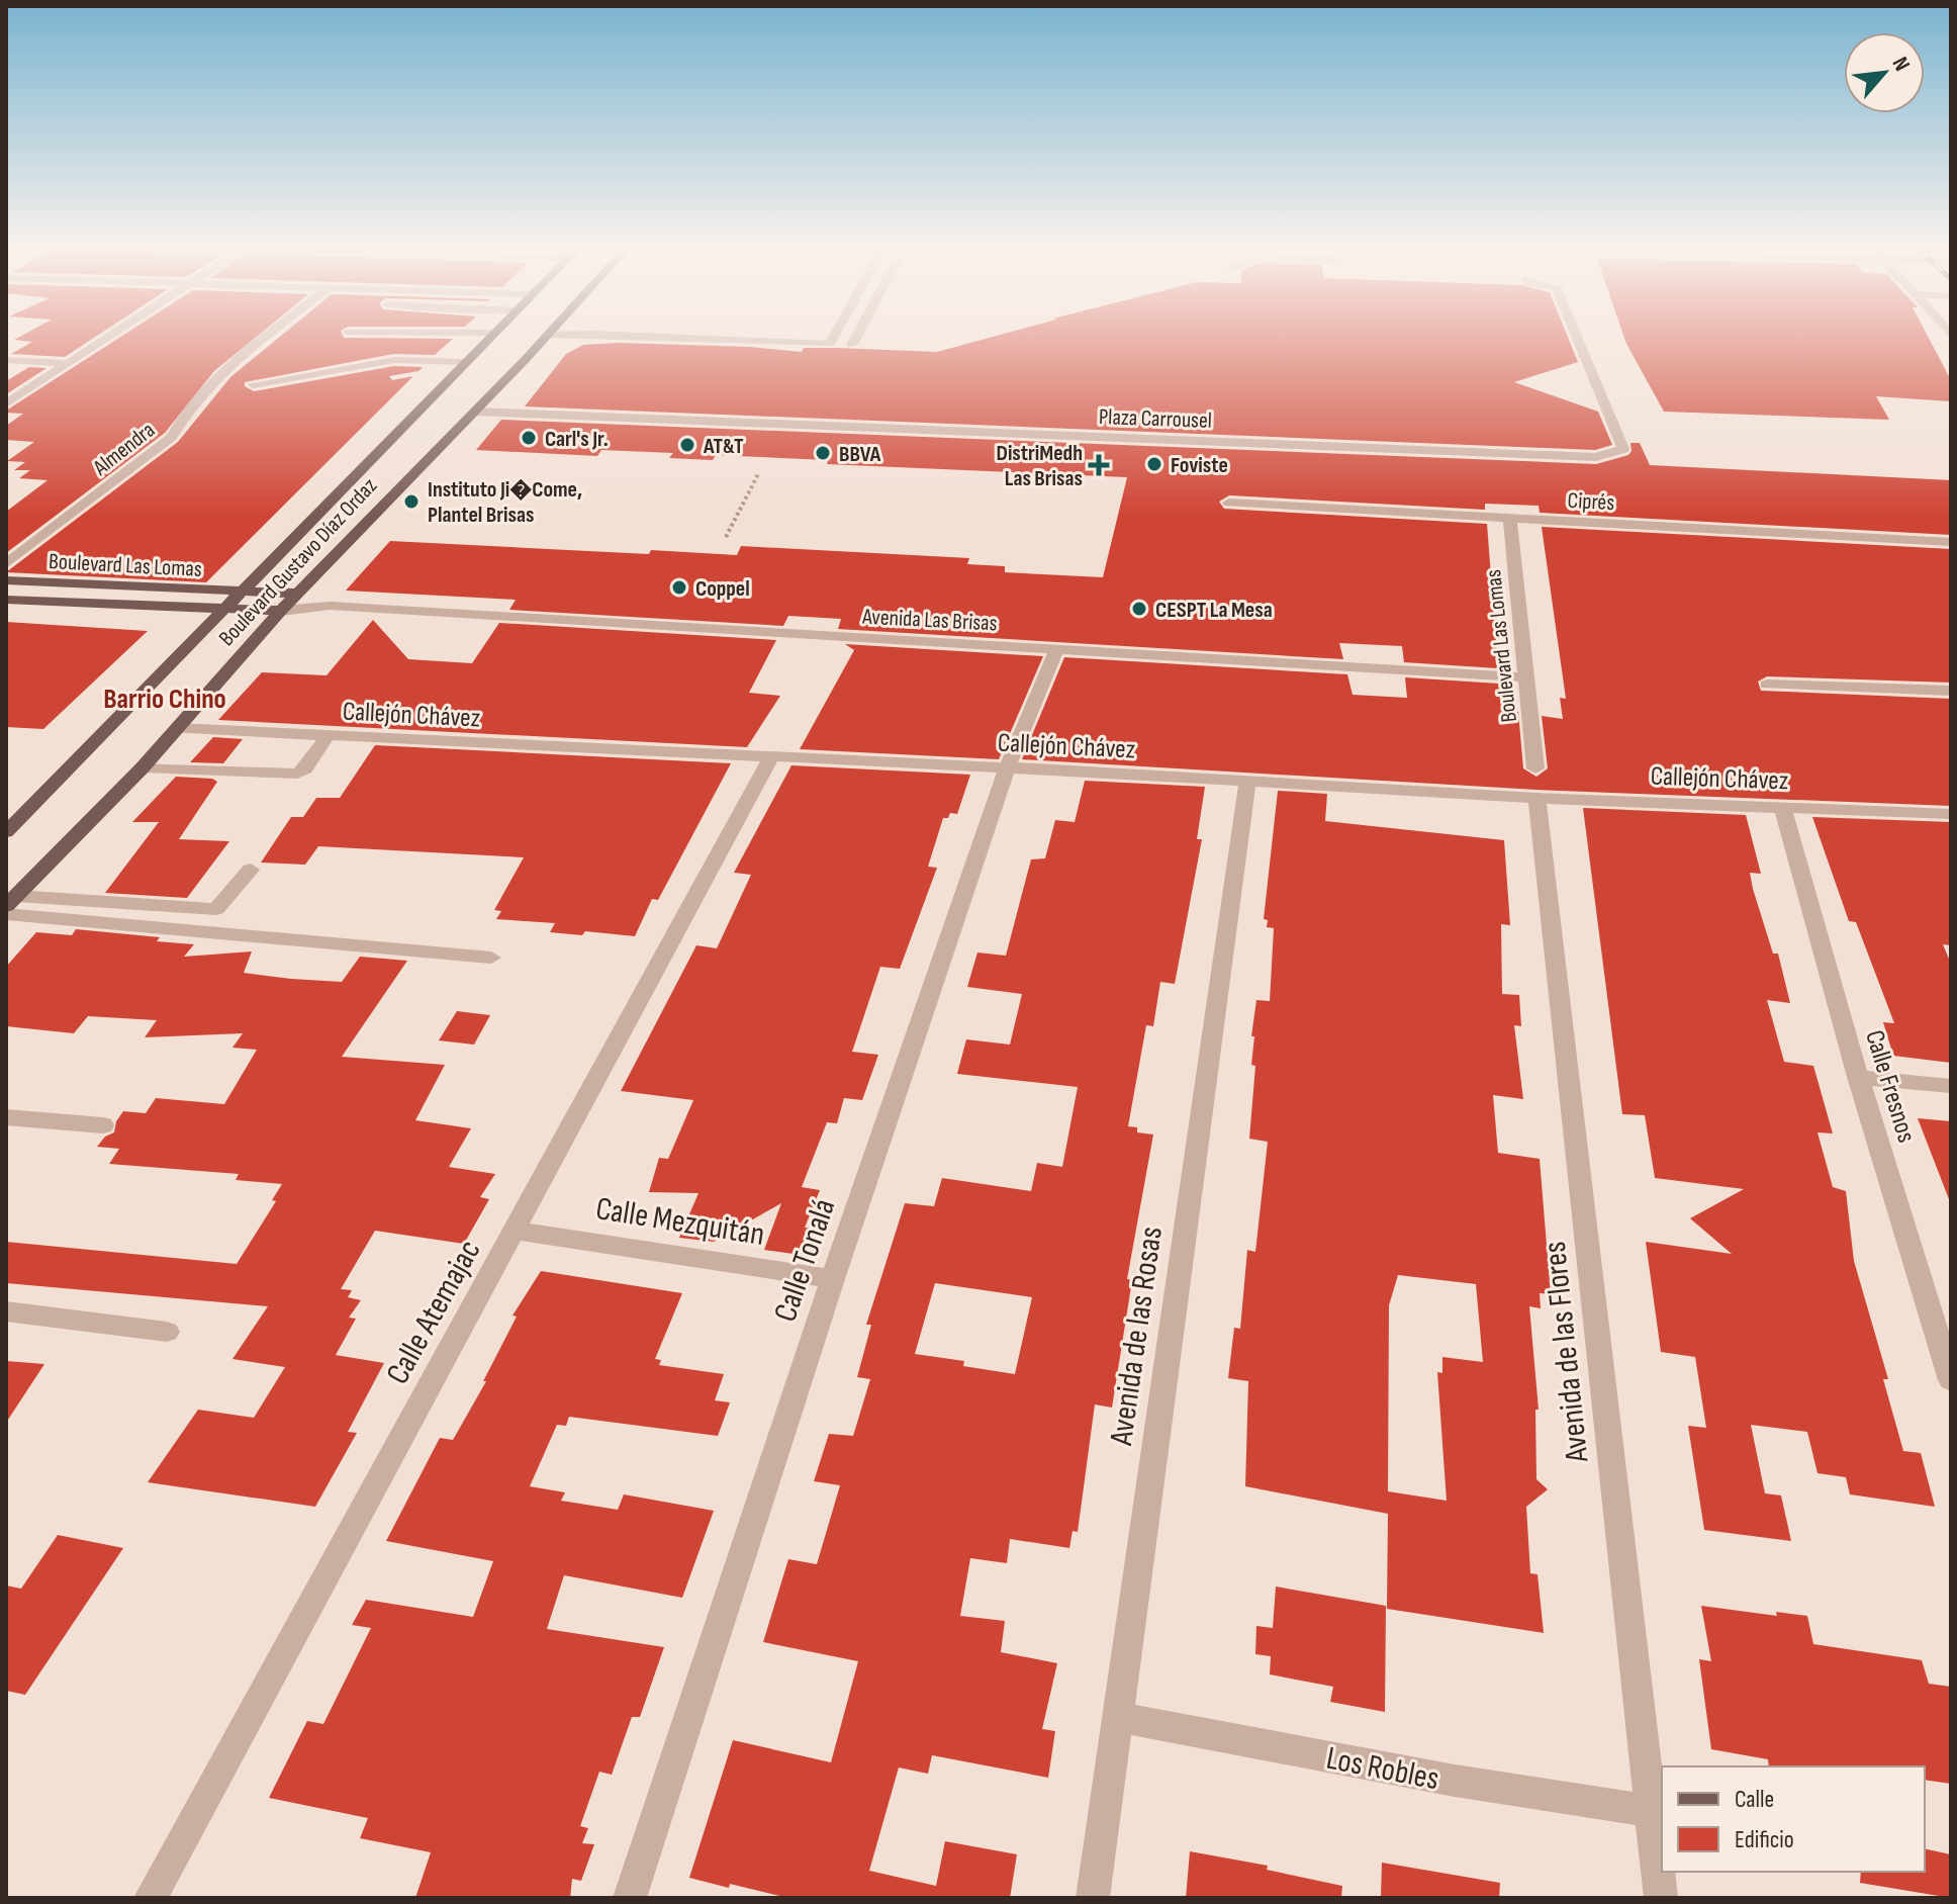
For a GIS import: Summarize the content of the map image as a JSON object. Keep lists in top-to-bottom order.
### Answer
{
  "streets": {
    "main road": ["Boulevard Gustavo Díaz Ordaz", "Boulevard Las Lomas"],
    "street": [
      "Plaza Carrousel",
      "Almendra",
      "Ciprés",
      "Avenida Las Brisas",
      "Callejón Chávez",
      "Calle Fresnos",
      "Calle Mezquitán",
      "Calle Tonalá",
      "Calle Atemajac",
      "Avenida de las Rosas",
      "Avenida de las Flores",
      "Los Robles"
    ]
  },
  "crossings": [
    ["Plaza Carrousel", "Boulevard Gustavo Díaz Ordaz"],
    ["Ciprés", "Boulevard Las Lomas"],
    ["Boulevard Gustavo Díaz Ordaz", "Boulevard Las Lomas"],
    ["Boulevard Gustavo Díaz Ordaz", "Avenida Las Brisas"],
    ["Boulevard Gustavo Díaz Ordaz", "Callejón Chávez"],
    ["Boulevard Las Lomas", "Avenida Las Brisas"],
    ["Avenida Las Brisas", "Calle Tonalá"],
    ["Callejón Chávez", "Calle Fresnos"],
    ["Callejón Chávez", "Calle Tonalá"],
    ["Callejón Chávez", "Calle Atemajac"],
    ["Callejón Chávez", "Avenida de las Rosas"],
    ["Callejón Chávez", "Avenida de las Flores"],
    ["Calle Mezquitán", "Calle Tonalá"],
    ["Calle Mezquitán", "Calle Atemajac"],
    ["Avenida de las Rosas", "Los Robles"],
    ["Avenida de las Flores", "Los Robles"]
  ],
  "districts": ["Barrio Chino"],
  "places": {
    "other": [
      "Carl's Jr.",
      "AT&T",
      "BBVA",
      "Foviste",
      "Instituto Ji�Come, Plantel Brisas",
      "Coppel",
      "CESPT La Mesa"
    ],
    "health": ["DistriMedh Las Brisas"]
  },
  "legend": ["Calle", "Edificio"],
  "north": "top right"
}
